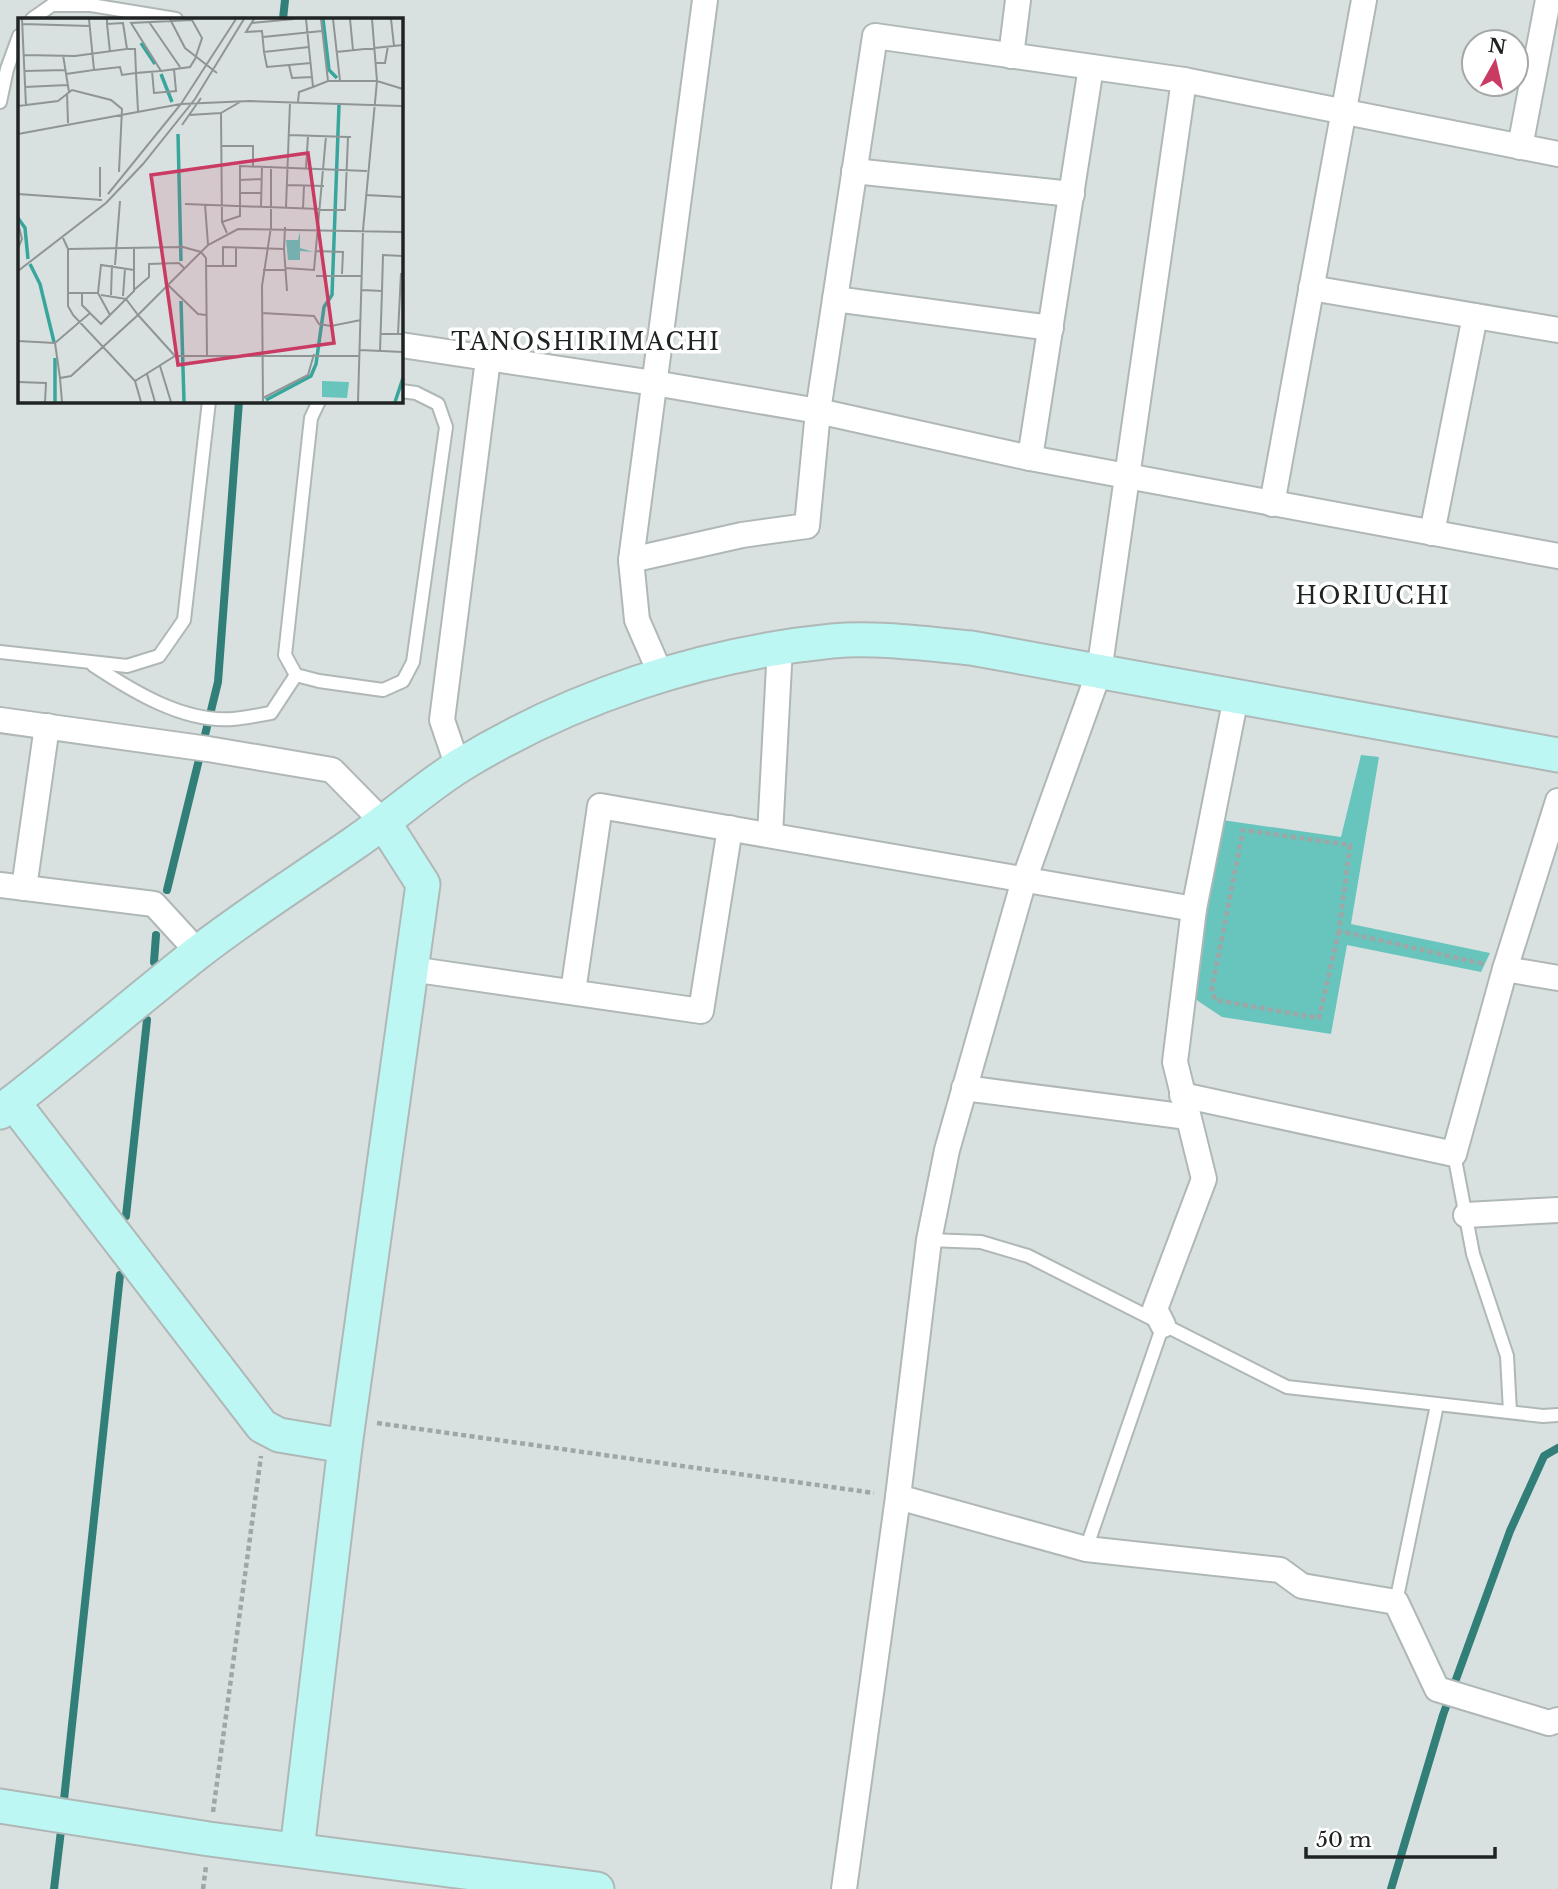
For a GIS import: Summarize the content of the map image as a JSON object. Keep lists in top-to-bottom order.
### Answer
{
  "districts": ["TANOSHIRIMACHI", "HORIUCHI"],
  "scale_bar": "50 m",
  "north": "top"
}
